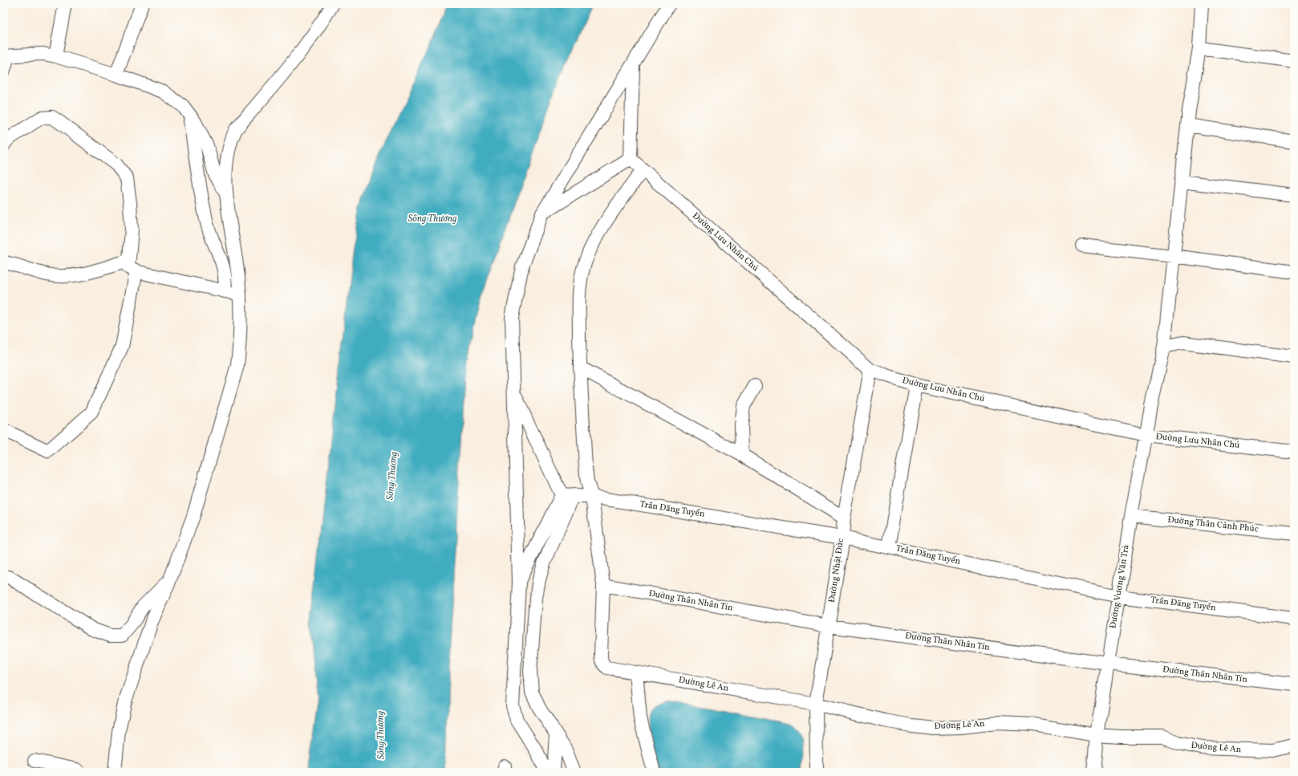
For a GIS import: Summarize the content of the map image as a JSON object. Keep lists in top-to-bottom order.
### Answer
{
  "streets": {
    "street": [
      "Đường Lưu Nhân Chú",
      "Trần Đăng Tuyển",
      "Đường Thân Cảnh Phúc",
      "Đường Nhật Đức",
      "Đường Vương Văn Trà",
      "Đường Thân Nhân Tín",
      "Đường Lê An"
    ]
  },
  "crossings": [
    ["Đường Lưu Nhân Chú", "Đường Nhật Đức"],
    ["Đường Lưu Nhân Chú", "Đường Vương Văn Trà"],
    ["Trần Đăng Tuyển", "Đường Nhật Đức"],
    ["Trần Đăng Tuyển", "Đường Vương Văn Trà"],
    ["Đường Thân Cảnh Phúc", "Đường Vương Văn Trà"],
    ["Đường Nhật Đức", "Đường Thân Nhân Tín"],
    ["Đường Nhật Đức", "Đường Lê An"],
    ["Đường Vương Văn Trà", "Đường Thân Nhân Tín"],
    ["Đường Vương Văn Trà", "Đường Lê An"],
    ["Đường Thân Nhân Tín", "Đường Lê An"]
  ],
  "water": ["Sông Thương"]
}
